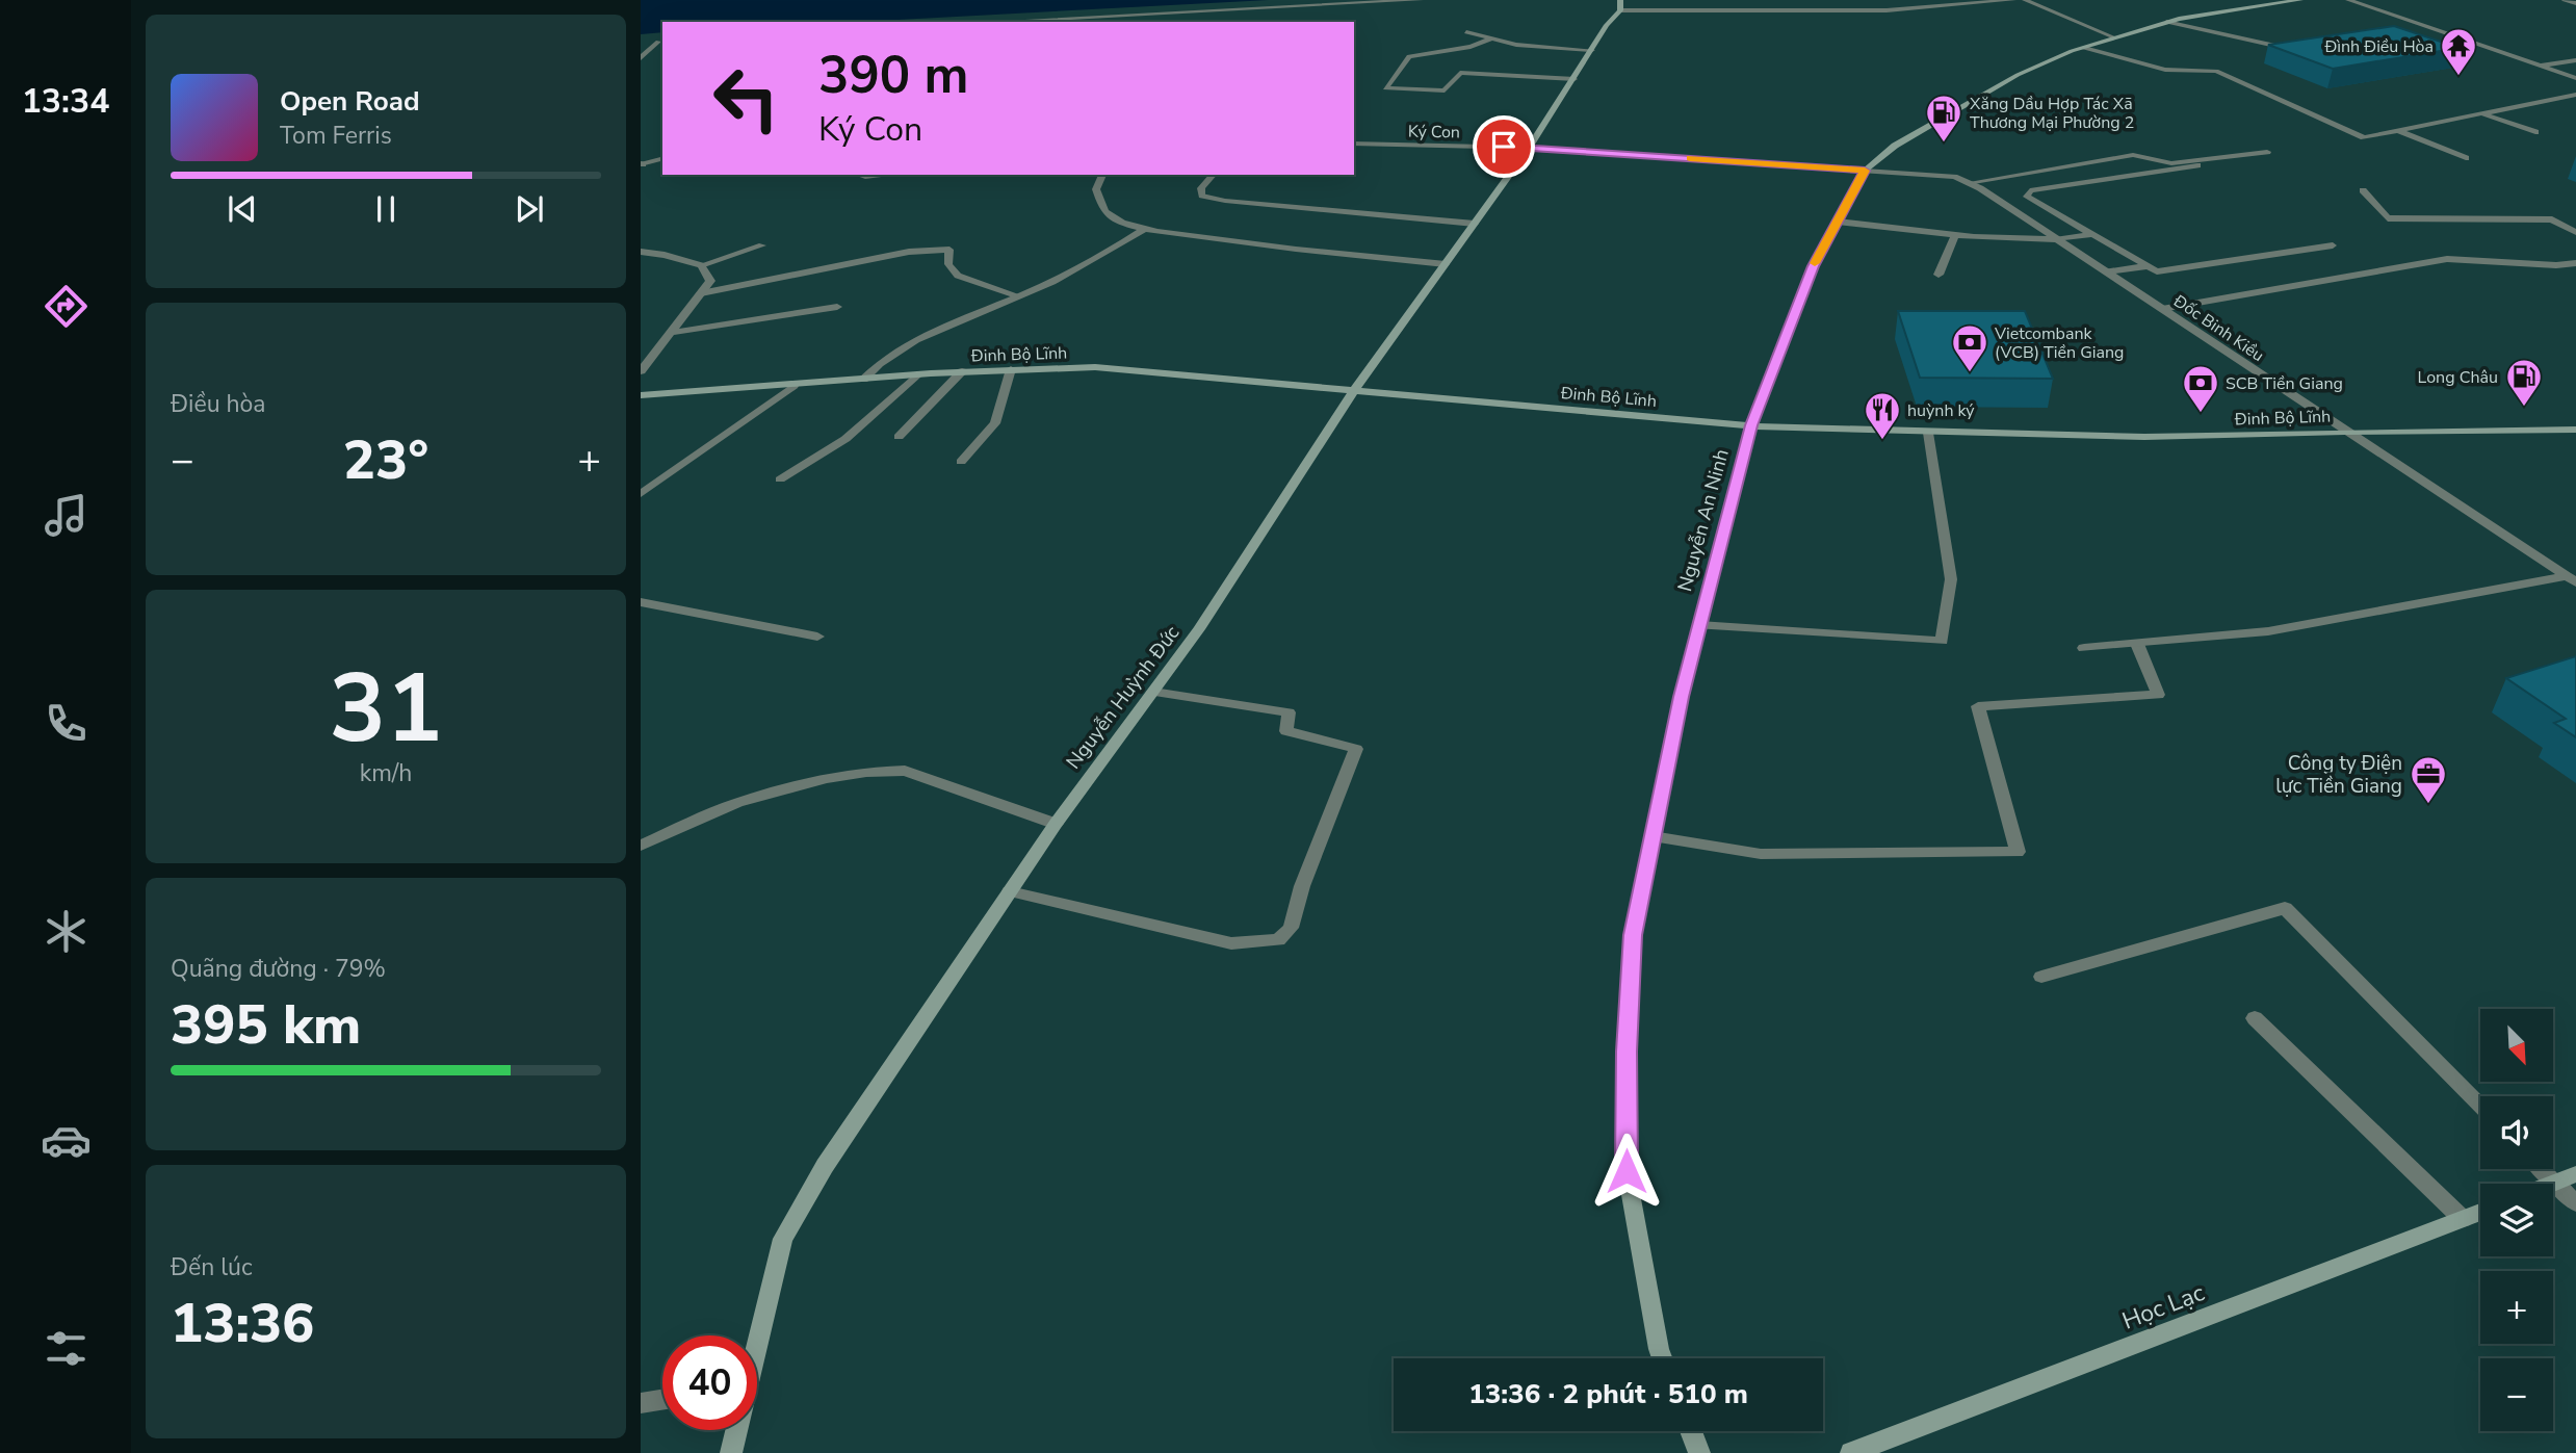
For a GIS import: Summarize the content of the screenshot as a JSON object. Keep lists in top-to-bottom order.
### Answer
{
  "streets": {
    "street": [
      "Ký Con",
      "Đốc Binh Kiều",
      "Đinh Bộ Lĩnh",
      "Nguyễn An Ninh",
      "Nguyễn Huỳnh Đức",
      "Học Lạc"
    ]
  },
  "crossings": [
    ["Ký Con", "Đốc Binh Kiều"],
    ["Ký Con", "Nguyễn An Ninh"],
    ["Ký Con", "Nguyễn Huỳnh Đức"],
    ["Đốc Binh Kiều", "Đinh Bộ Lĩnh"],
    ["Đốc Binh Kiều", "Nguyễn An Ninh"],
    ["Đinh Bộ Lĩnh", "Nguyễn An Ninh"],
    ["Đinh Bộ Lĩnh", "Nguyễn Huỳnh Đức"]
  ],
  "places": {
    "temple": ["Đình Điều Hòa"],
    "fuel station": ["Xăng Dầu Hợp Tác Xã Thương Mại Phường 2", "Long Châu"],
    "bank": ["Vietcombank (VCB) Tiền Giang", "SCB Tiền Giang"],
    "restaurant": ["huỳnh ký"],
    "office": ["Công ty Điện lực Tiền Giang"]
  },
  "north": "bottom right",
  "page": {
    "tabs": "13:34",
    "turn": ["390 m", "Ký Con"],
    "song": ["Open Road", "Tom Ferris"],
    "tile": [
      "Điều hòa",
      ["31", "km/h"],
      ["Quãng đường · 79%", "395 km"],
      ["Đến lúc", "13:36"]
    ],
    "heat": ["−", "23°", "+"],
    "map_buttons": ["+", "−"],
    "limit": "40",
    "trip": "13:36 · 2 phút · 510 m"
  }
}
